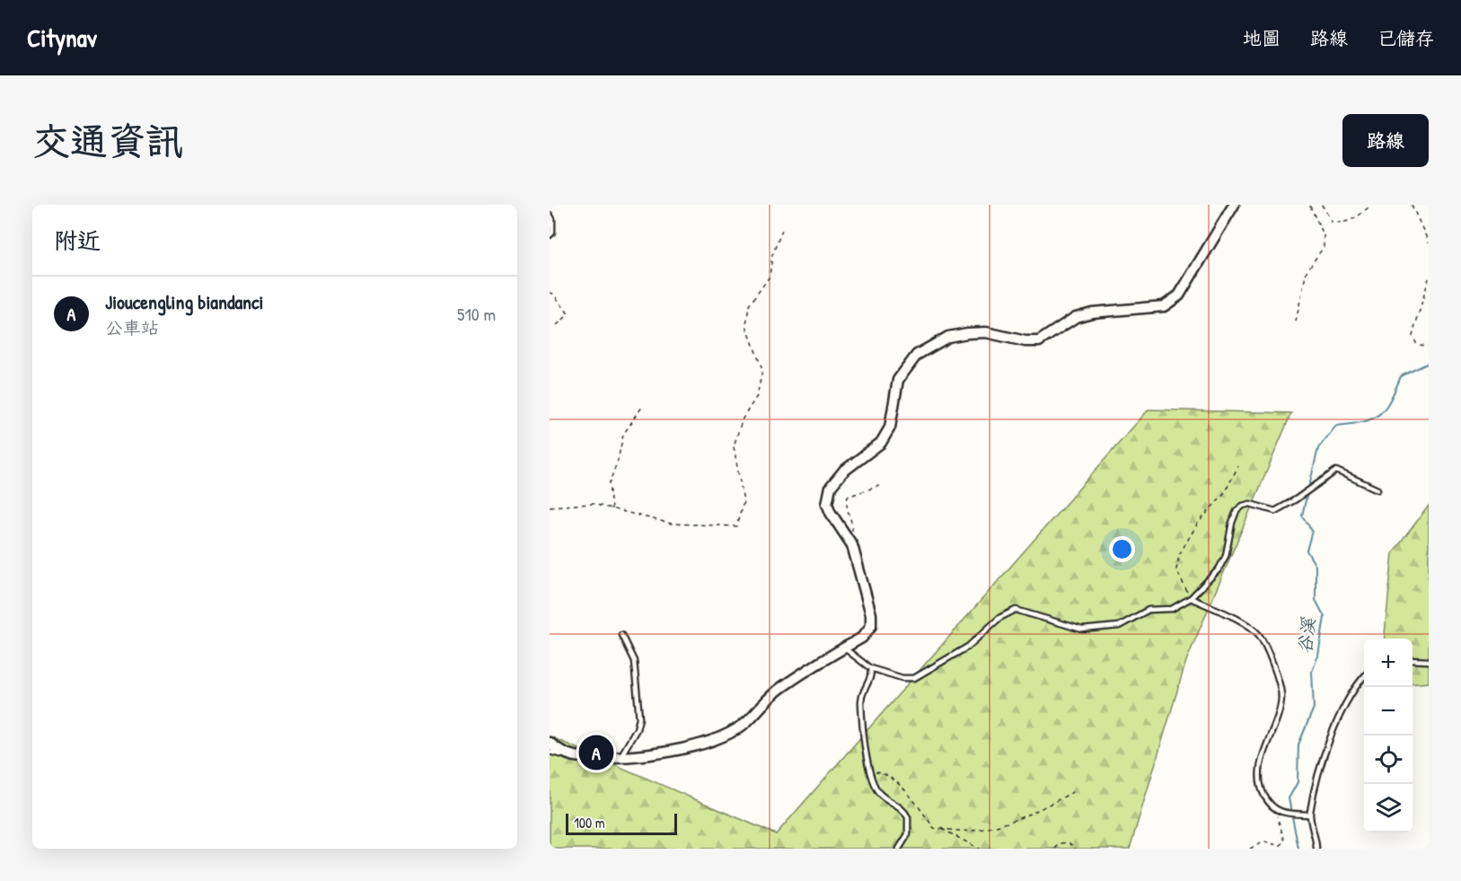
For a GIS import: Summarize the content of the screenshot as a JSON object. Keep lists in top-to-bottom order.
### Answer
{
  "water": ["谷溪"],
  "scale_bar": "100 m",
  "page": {
    "header": "Citynav",
    "nav": ["地圖", "路線", "已儲存"],
    "buttons": "路線",
    "title": "交通資訊",
    "heading": "附近",
    "list": [
      {
        "mark": "A",
        "name": "Jioucengling biandanci",
        "note": "公車站",
        "value": "510 m"
      }
    ],
    "map_buttons": ["+", "−"],
    "pins": "A",
    "scale": "100 m"
  }
}
